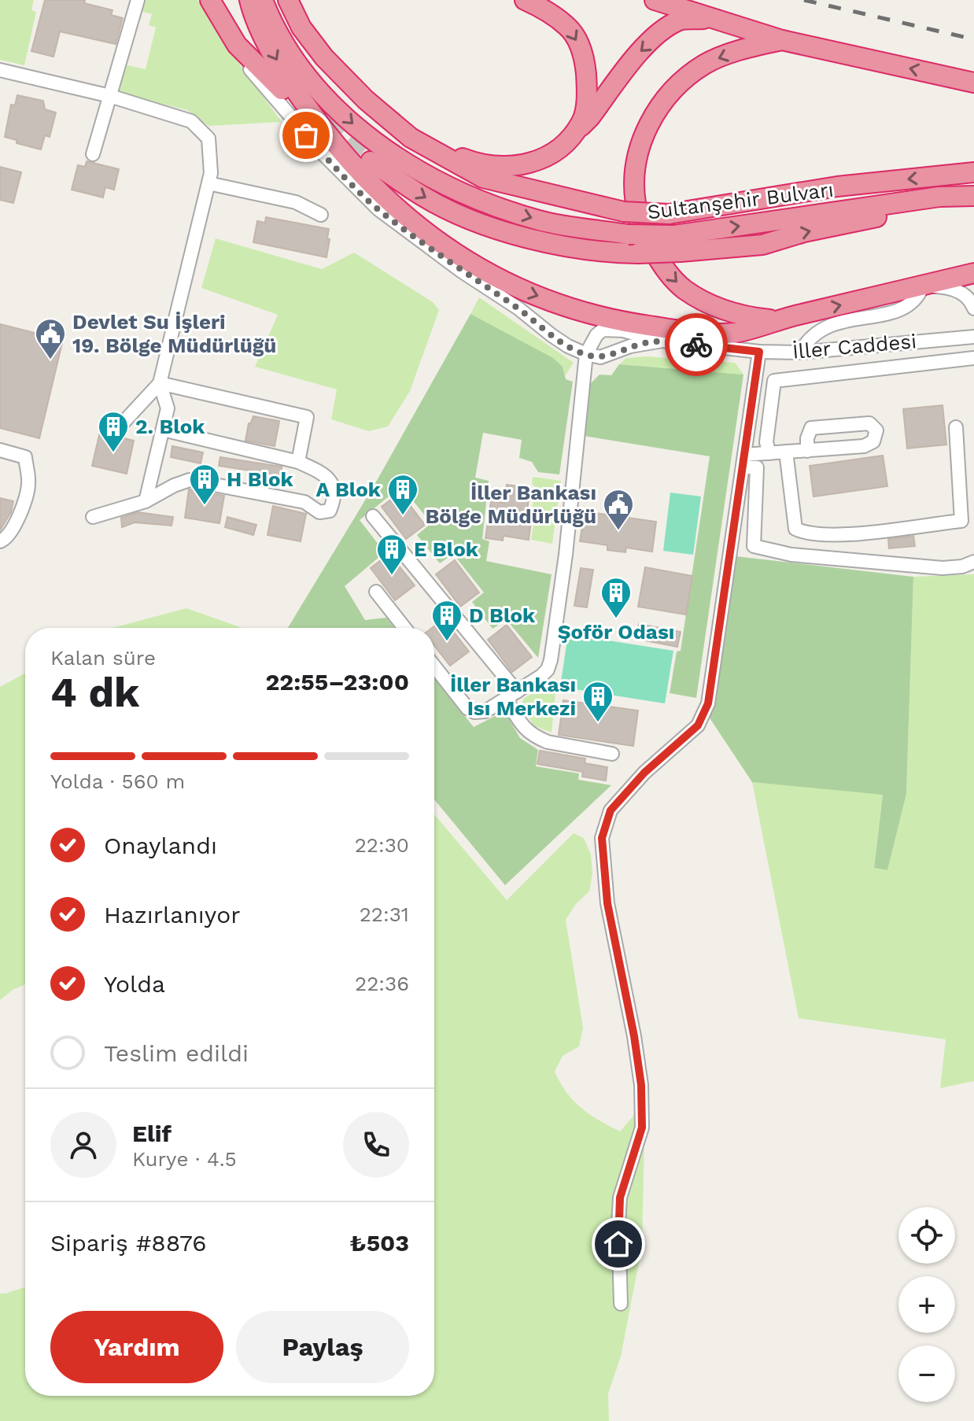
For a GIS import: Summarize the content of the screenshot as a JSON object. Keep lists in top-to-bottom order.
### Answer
{
  "streets": {
    "highway": ["Sultanşehir Bulvarı"],
    "street": ["İller Caddesi"]
  },
  "places": {
    "public building": ["Devlet Su İşleri 19. Bölge Müdürlüğü", "İller Bankası Bölge Müdürlüğü"],
    "building": [
      "2. Blok",
      "H Blok",
      "A Blok",
      "E Blok",
      "Şoför Odası",
      "D Blok",
      "İller Bankası Isı Merkezi"
    ]
  },
  "page": {
    "heading": ["4 dk", "Kalan süre", "22:55–23:00"],
    "panel": [
      "Elif",
      "Kurye · 4.5",
      "Sipariş #8876",
      "₺503"
    ],
    "bar": "Yolda · 560 m",
    "list": [
      ["Onaylandı", "22:30"],
      ["Hazırlanıyor", "22:31"],
      ["Yolda", "22:36"],
      "Teslim edildi"
    ],
    "map_buttons": ["+", "−"],
    "buttons": ["Yardım", "Paylaş"]
  }
}
